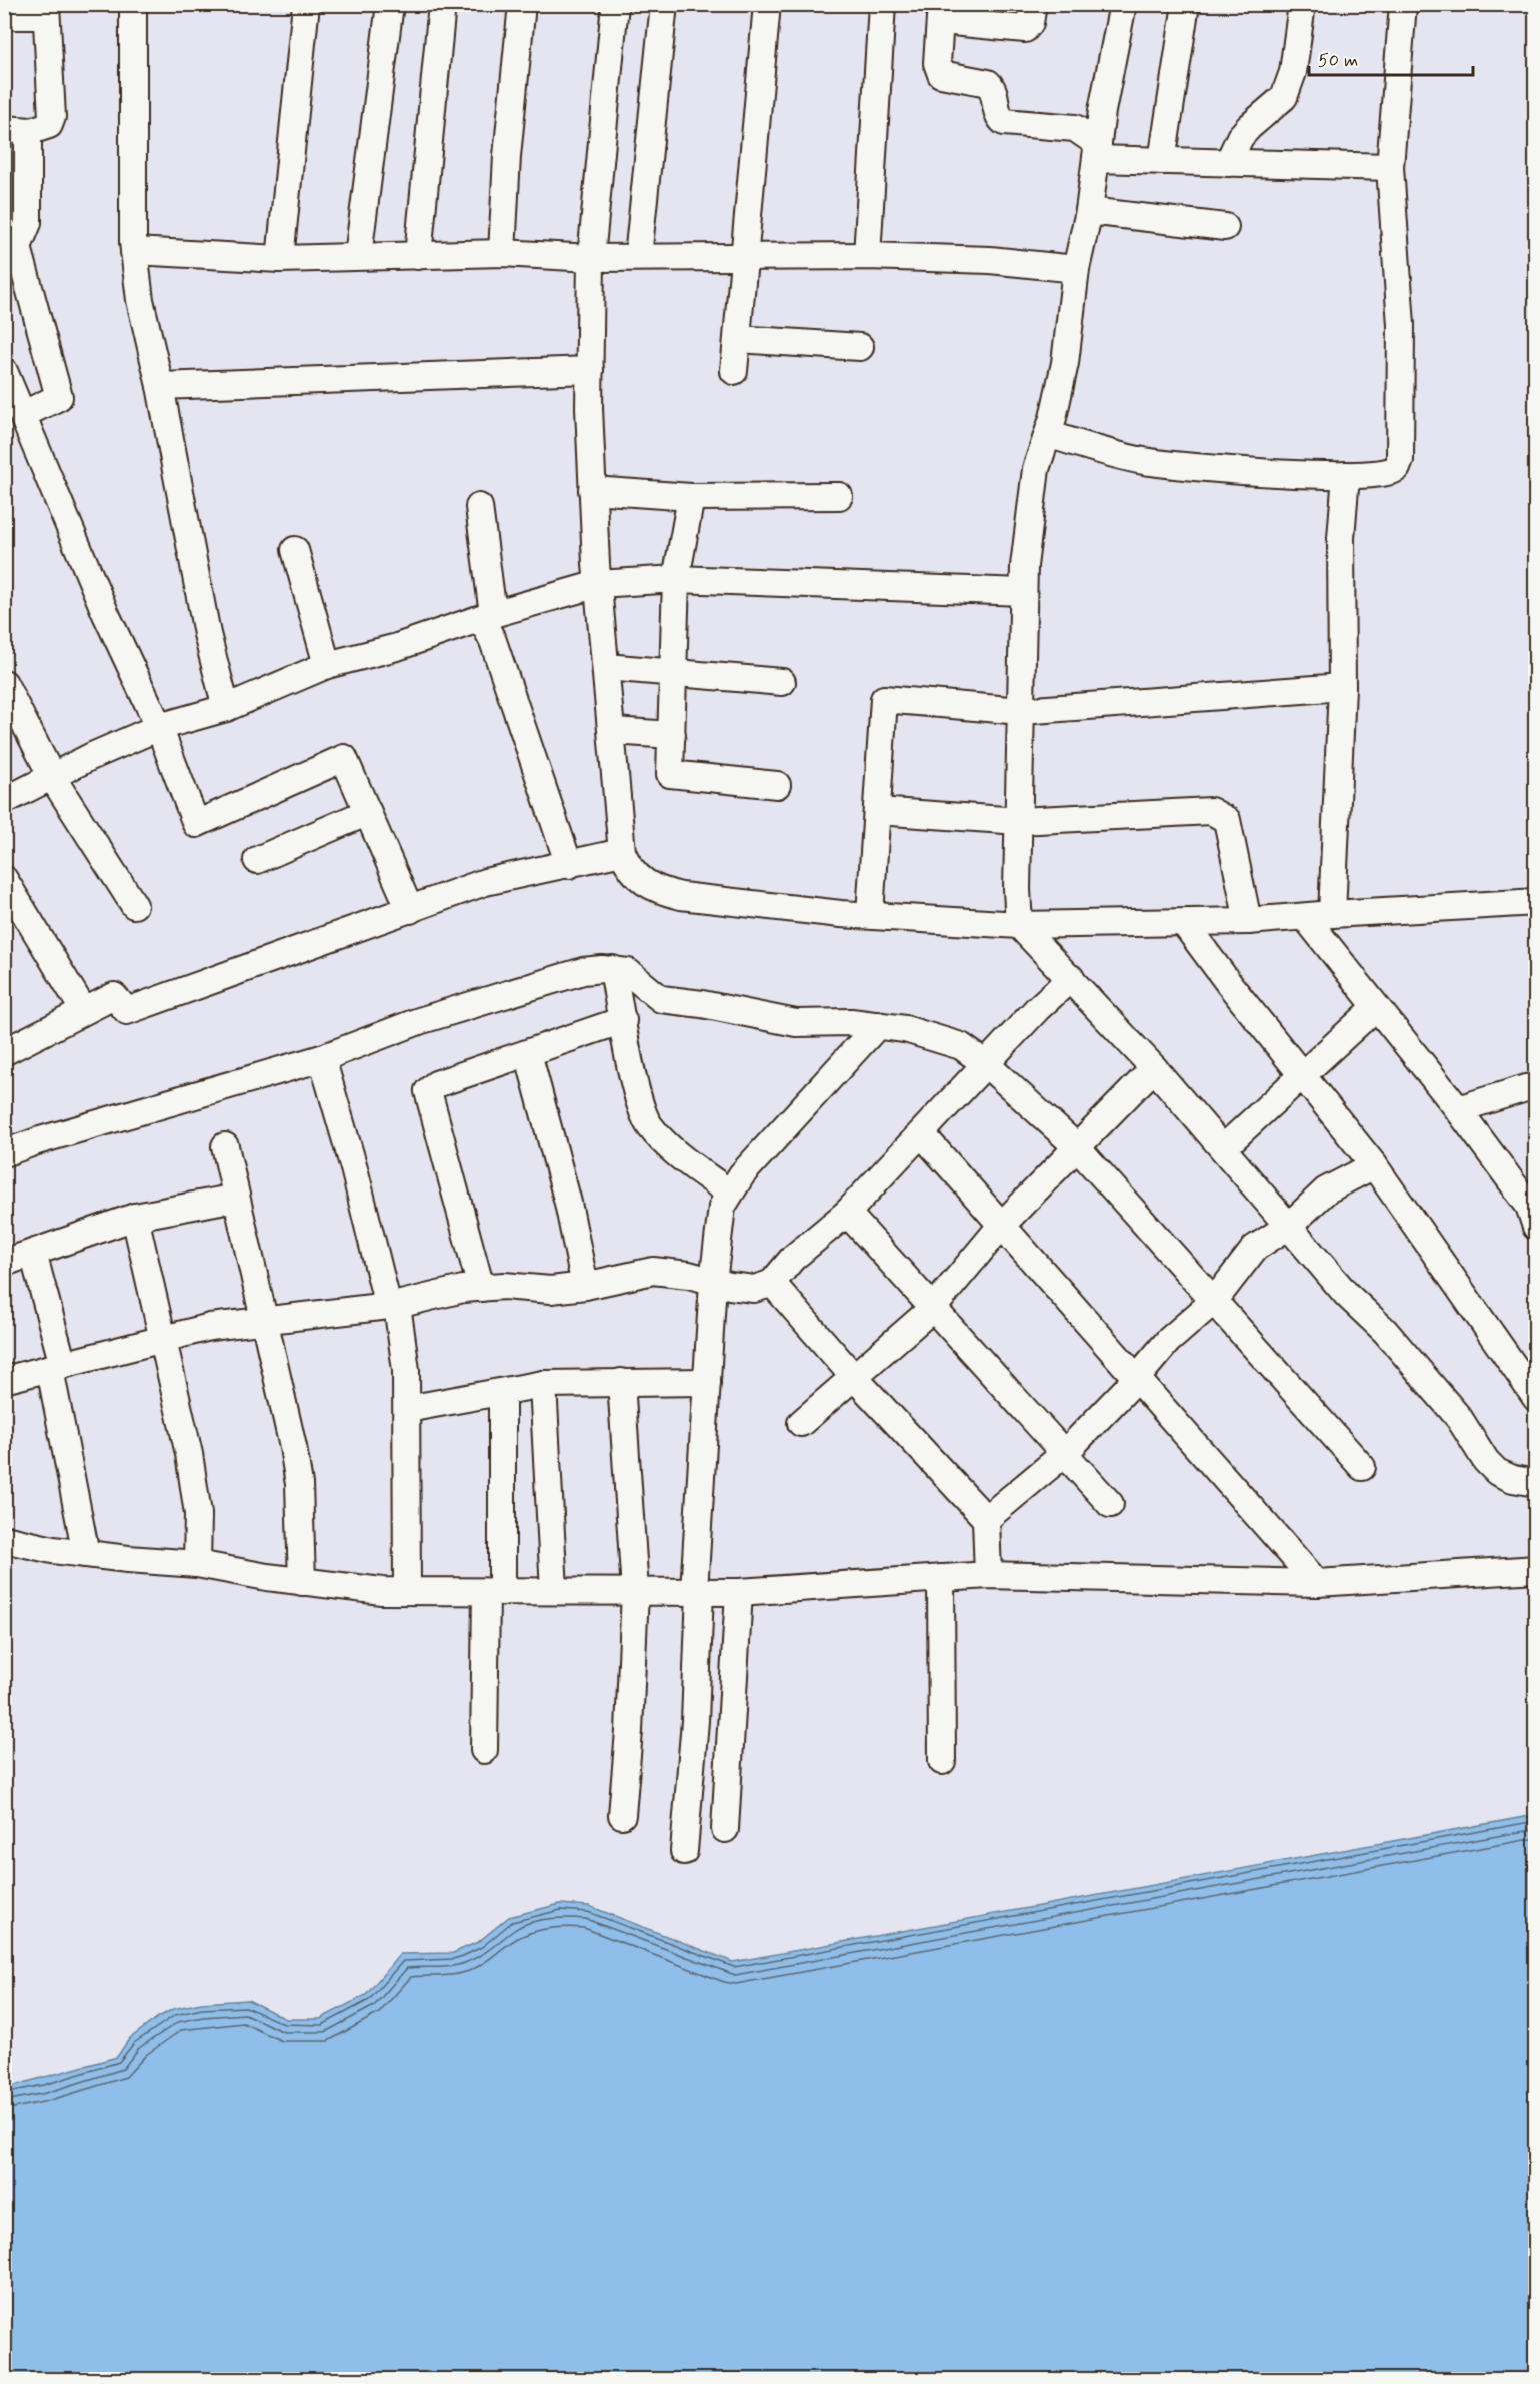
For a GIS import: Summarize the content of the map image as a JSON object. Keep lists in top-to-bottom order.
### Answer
{
  "scale_bar": "50 m"
}
